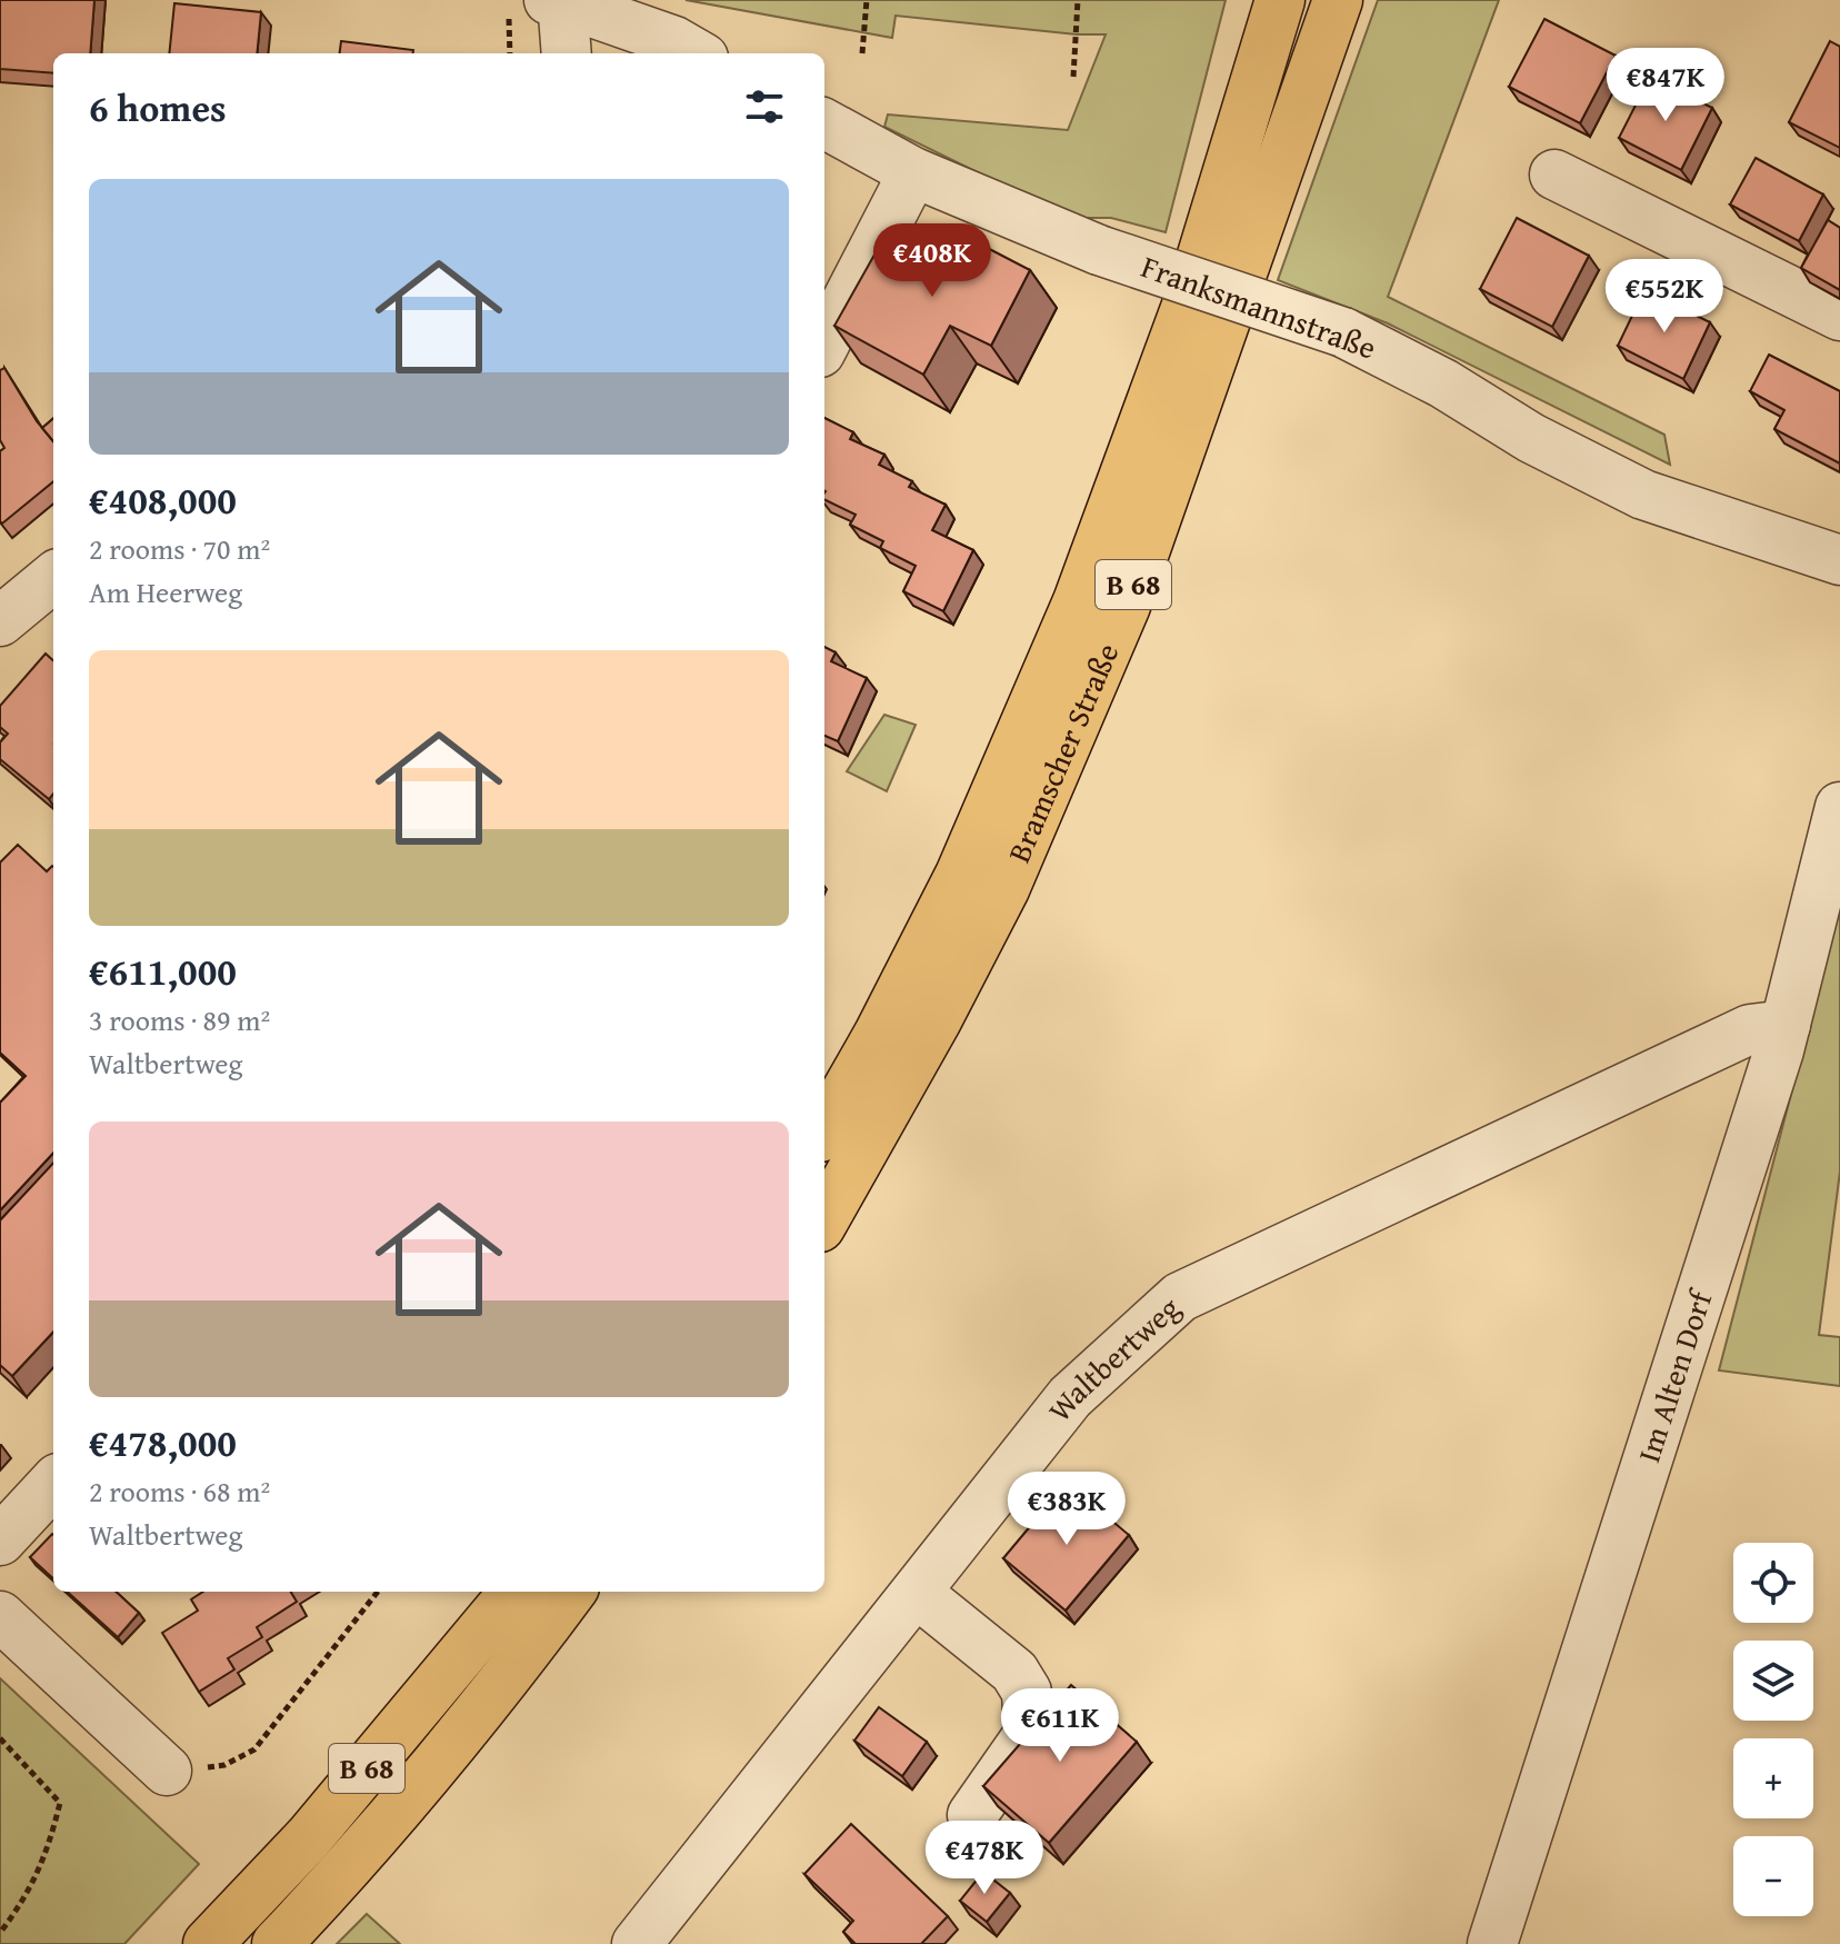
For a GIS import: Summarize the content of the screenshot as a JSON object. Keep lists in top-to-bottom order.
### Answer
{
  "streets": {
    "highway": ["B 68", "Bramscher Straße"],
    "street": ["Franksmannstraße", "Waltbertweg", "Im Alten Dorf"]
  },
  "crossings": [
    ["Waltbertweg", "Im Alten Dorf"]
  ],
  "page": {
    "price": [
      "€847K",
      "€408K",
      "€552K",
      "€383K",
      "€611K",
      "€478K"
    ],
    "heading": "6 homes",
    "list": [
      {
        "name": "€408,000",
        "note": "2 rooms · 70 m² · Am Heerweg"
      },
      {
        "name": "€611,000",
        "note": "3 rooms · 89 m² · Waltbertweg"
      },
      {
        "name": "€478,000",
        "note": "2 rooms · 68 m² · Waltbertweg"
      }
    ],
    "map_buttons": ["+", "−"]
  }
}
